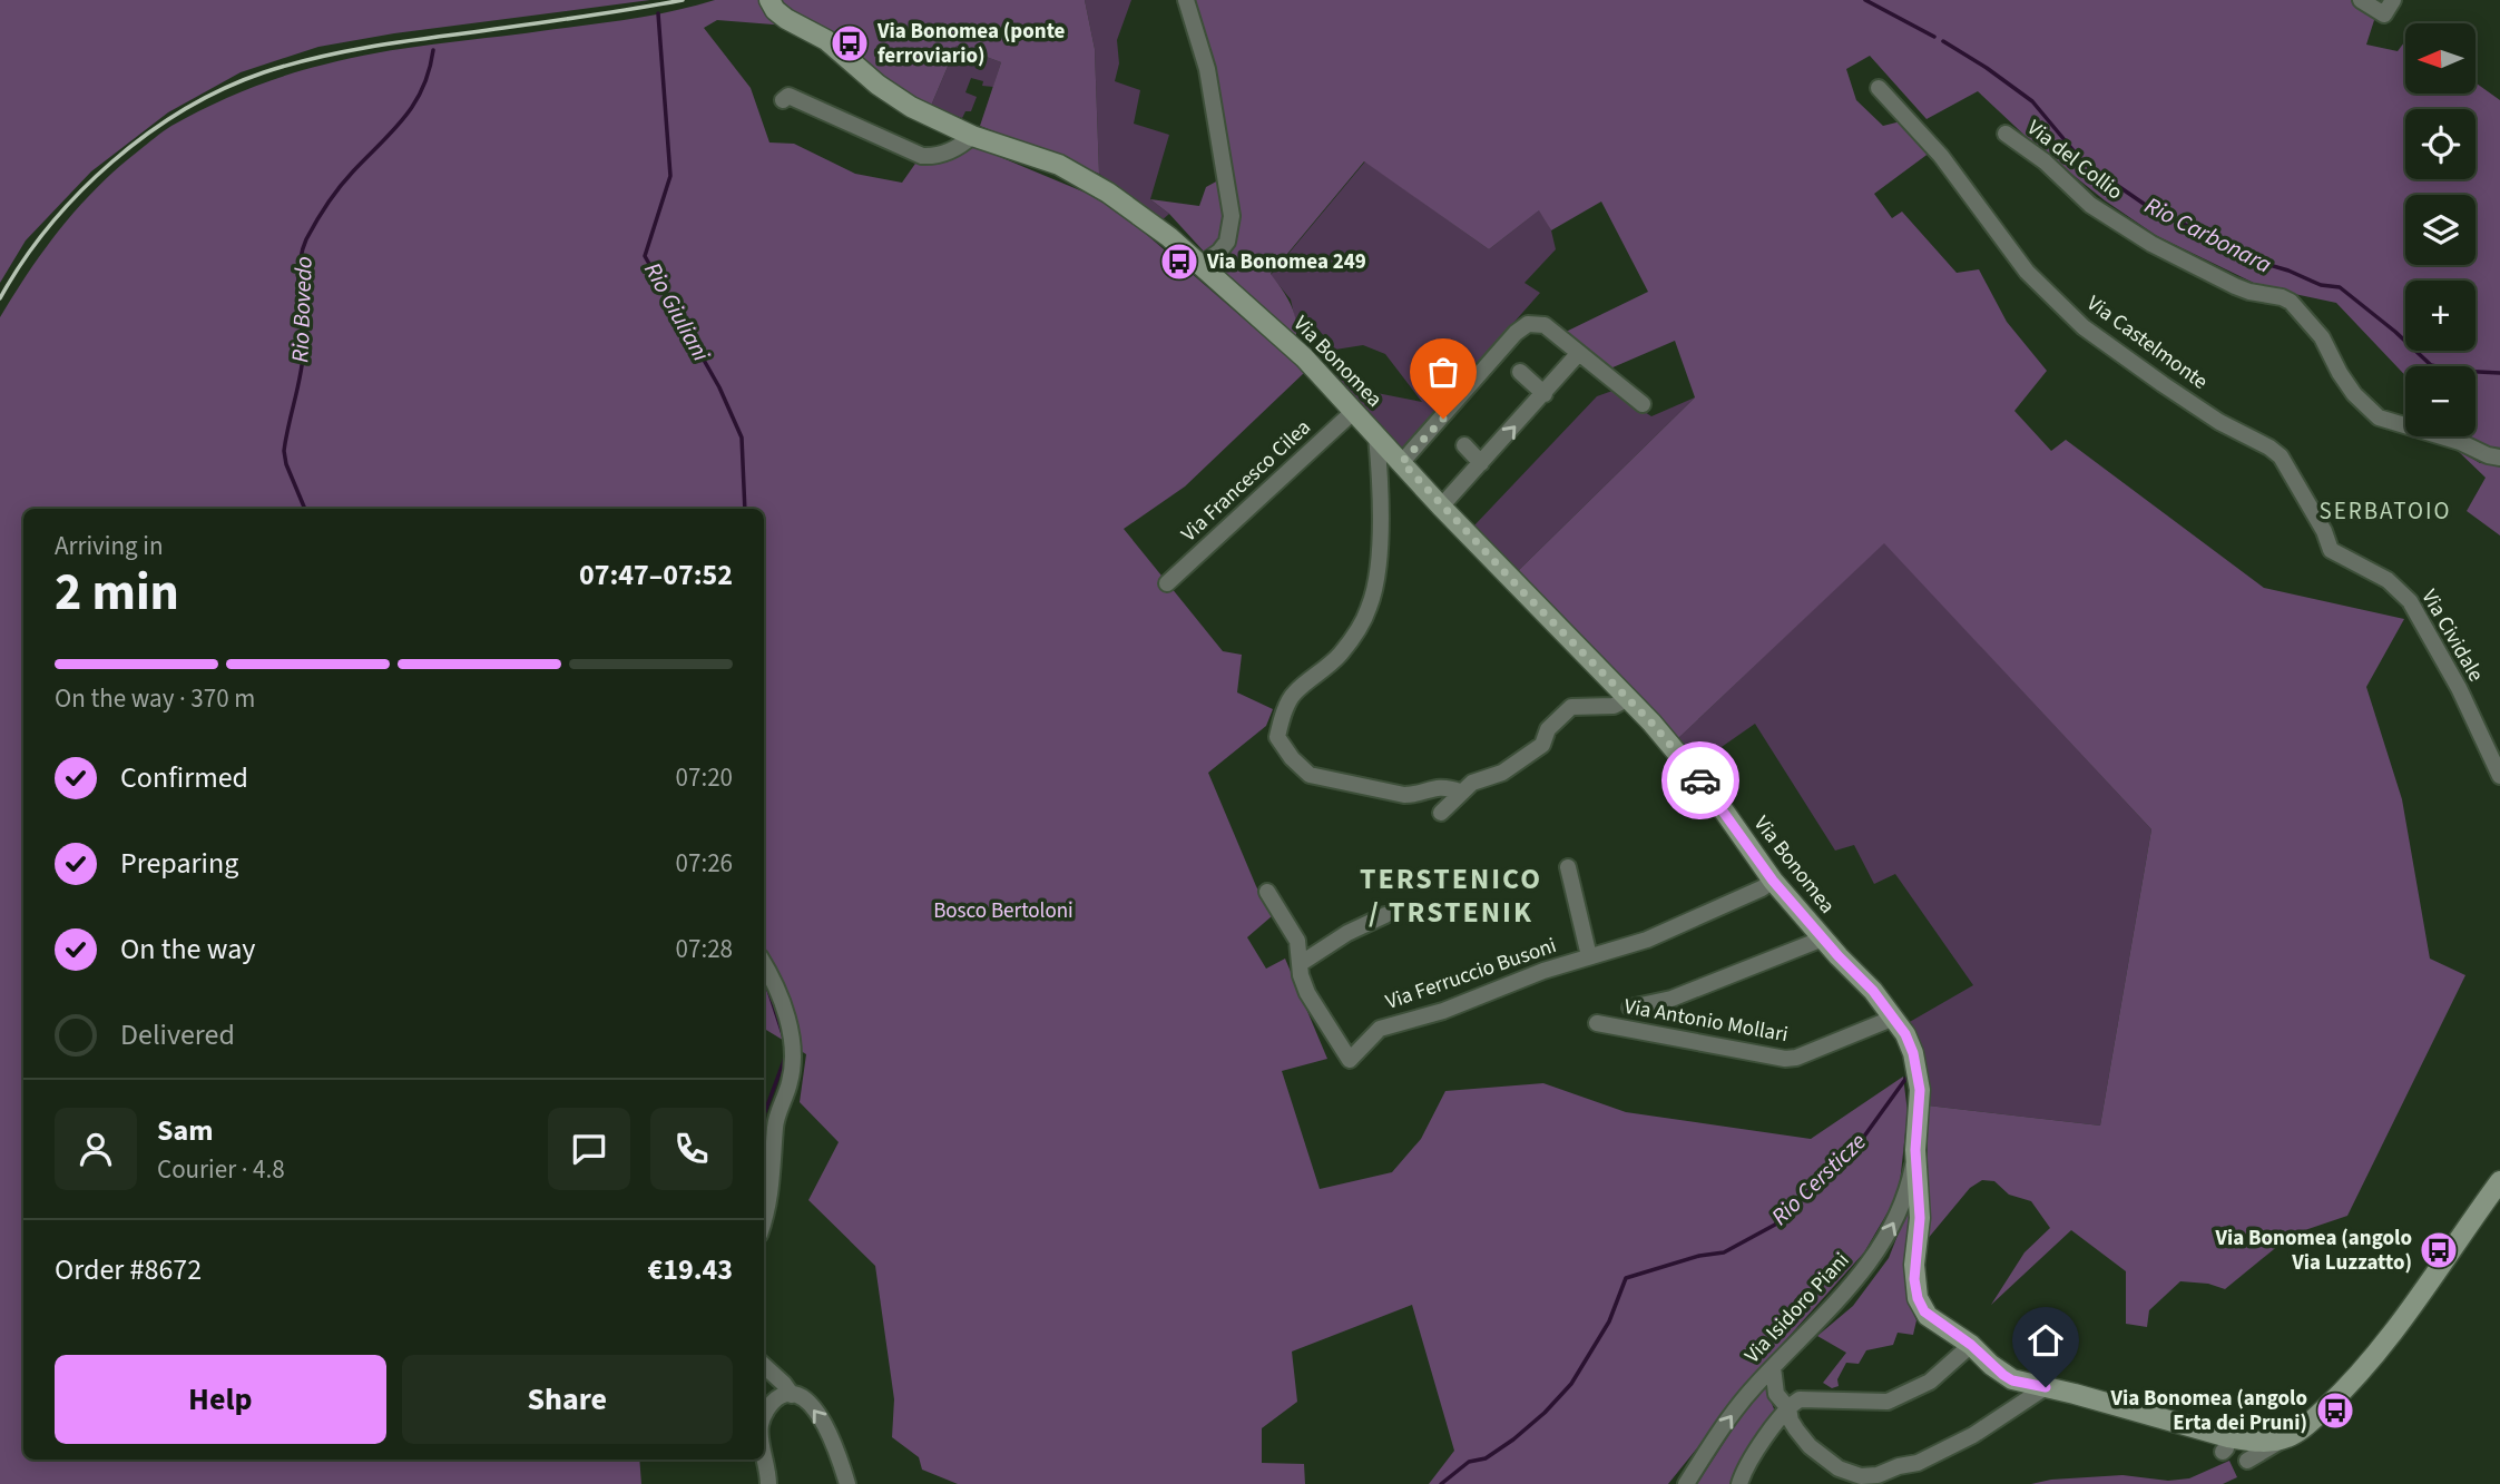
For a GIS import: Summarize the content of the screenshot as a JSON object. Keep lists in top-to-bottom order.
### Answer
{
  "streets": {
    "street": [
      "Via del Collio",
      "Via Castelmonte",
      "Via Bonomea",
      "Via Francesco Cilea",
      "Via Cividale",
      "Via Ferruccio Busoni",
      "Via Antonio Mollari",
      "Via Isidoro Piani"
    ]
  },
  "crossings": [
    ["Via Castelmonte", "Via Cividale"],
    ["Via Bonomea", "Via Francesco Cilea"],
    ["Via Bonomea", "Via Ferruccio Busoni"],
    ["Via Bonomea", "Via Antonio Mollari"],
    ["Via Bonomea", "Via Isidoro Piani"]
  ],
  "one_way": ["Via Isidoro Piani"],
  "districts": ["SERBATOIO", "TERSTENICO / TRSTENIK"],
  "water": [
    "Rio Carbonara",
    "Rio Bovedo",
    "Rio Giuliani",
    "Rio Cersticze"
  ],
  "parks": ["Bosco Bertoloni"],
  "places": {
    "bus stop": [
      "Via Bonomea (ponte ferroviario)",
      "Via Bonomea 249",
      "Via Bonomea (angolo Via Luzzatto)",
      "Via Bonomea (angolo Erta dei Pruni)"
    ]
  },
  "north": "left",
  "page": {
    "map_buttons": ["+", "−"],
    "heading": ["2 min", "Arriving in", "07:47–07:52"],
    "panel": [
      "Sam",
      "Courier · 4.8",
      "Order #8672",
      "€19.43"
    ],
    "bar": "On the way · 370 m",
    "list": [
      ["Confirmed", "07:20"],
      ["Preparing", "07:26"],
      ["On the way", "07:28"],
      "Delivered"
    ],
    "buttons": ["Help", "Share"]
  }
}
